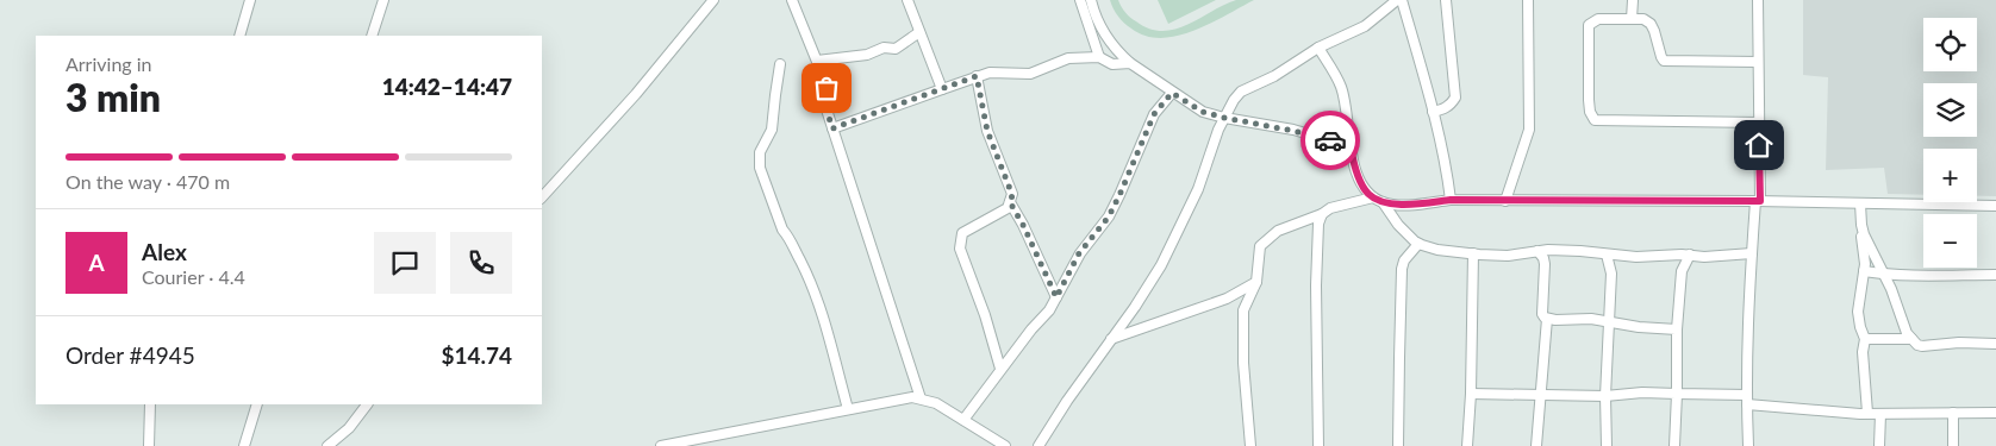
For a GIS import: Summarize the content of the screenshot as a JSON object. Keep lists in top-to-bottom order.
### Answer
{
  "page": {
    "map_buttons": ["+", "−"],
    "heading": ["3 min", "Arriving in", "14:42–14:47"],
    "panel": [
      "Alex",
      "Courier · 4.4",
      "Order #4945",
      "$14.74"
    ],
    "bar": "On the way · 470 m",
    "round": "A"
  }
}
